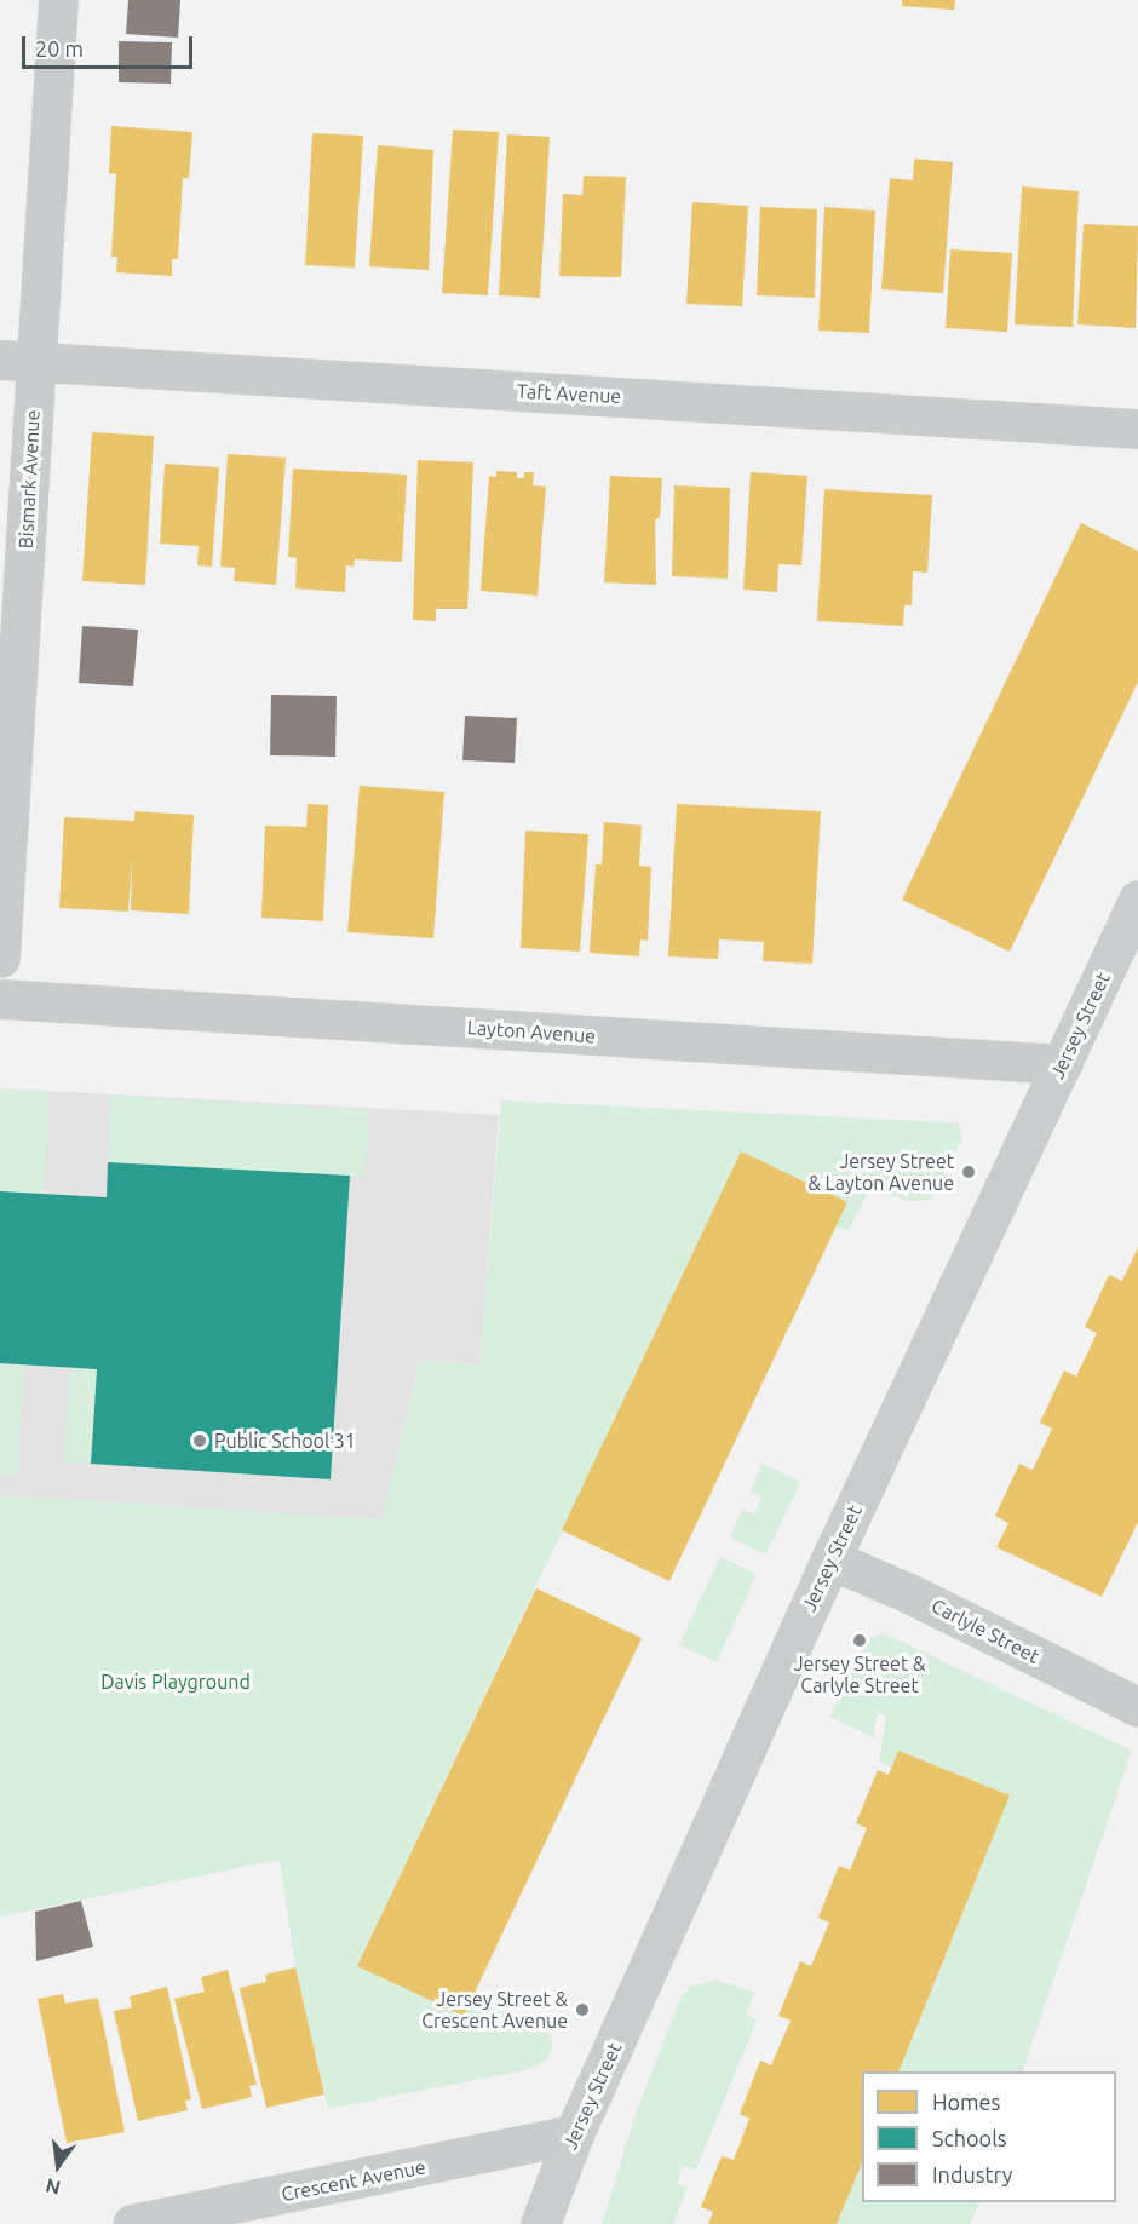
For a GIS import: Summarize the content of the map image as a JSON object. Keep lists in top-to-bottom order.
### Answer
{
  "streets": {
    "street": [
      "Taft Avenue",
      "Bismark Avenue",
      "Jersey Street",
      "Layton Avenue",
      "Carlyle Street",
      "Crescent Avenue"
    ]
  },
  "crossings": [
    ["Taft Avenue", "Bismark Avenue"],
    ["Jersey Street", "Layton Avenue"],
    ["Jersey Street", "Carlyle Street"],
    ["Jersey Street", "Crescent Avenue"]
  ],
  "parks": ["Davis Playground"],
  "places": [
    "Jersey Street & Layton Avenue",
    "Public School 31",
    "Jersey Street & Carlyle Street",
    "Jersey Street & Crescent Avenue"
  ],
  "legend": ["Homes", "Schools", "Industry"],
  "scale_bar": "20 m",
  "north": "bottom"
}
